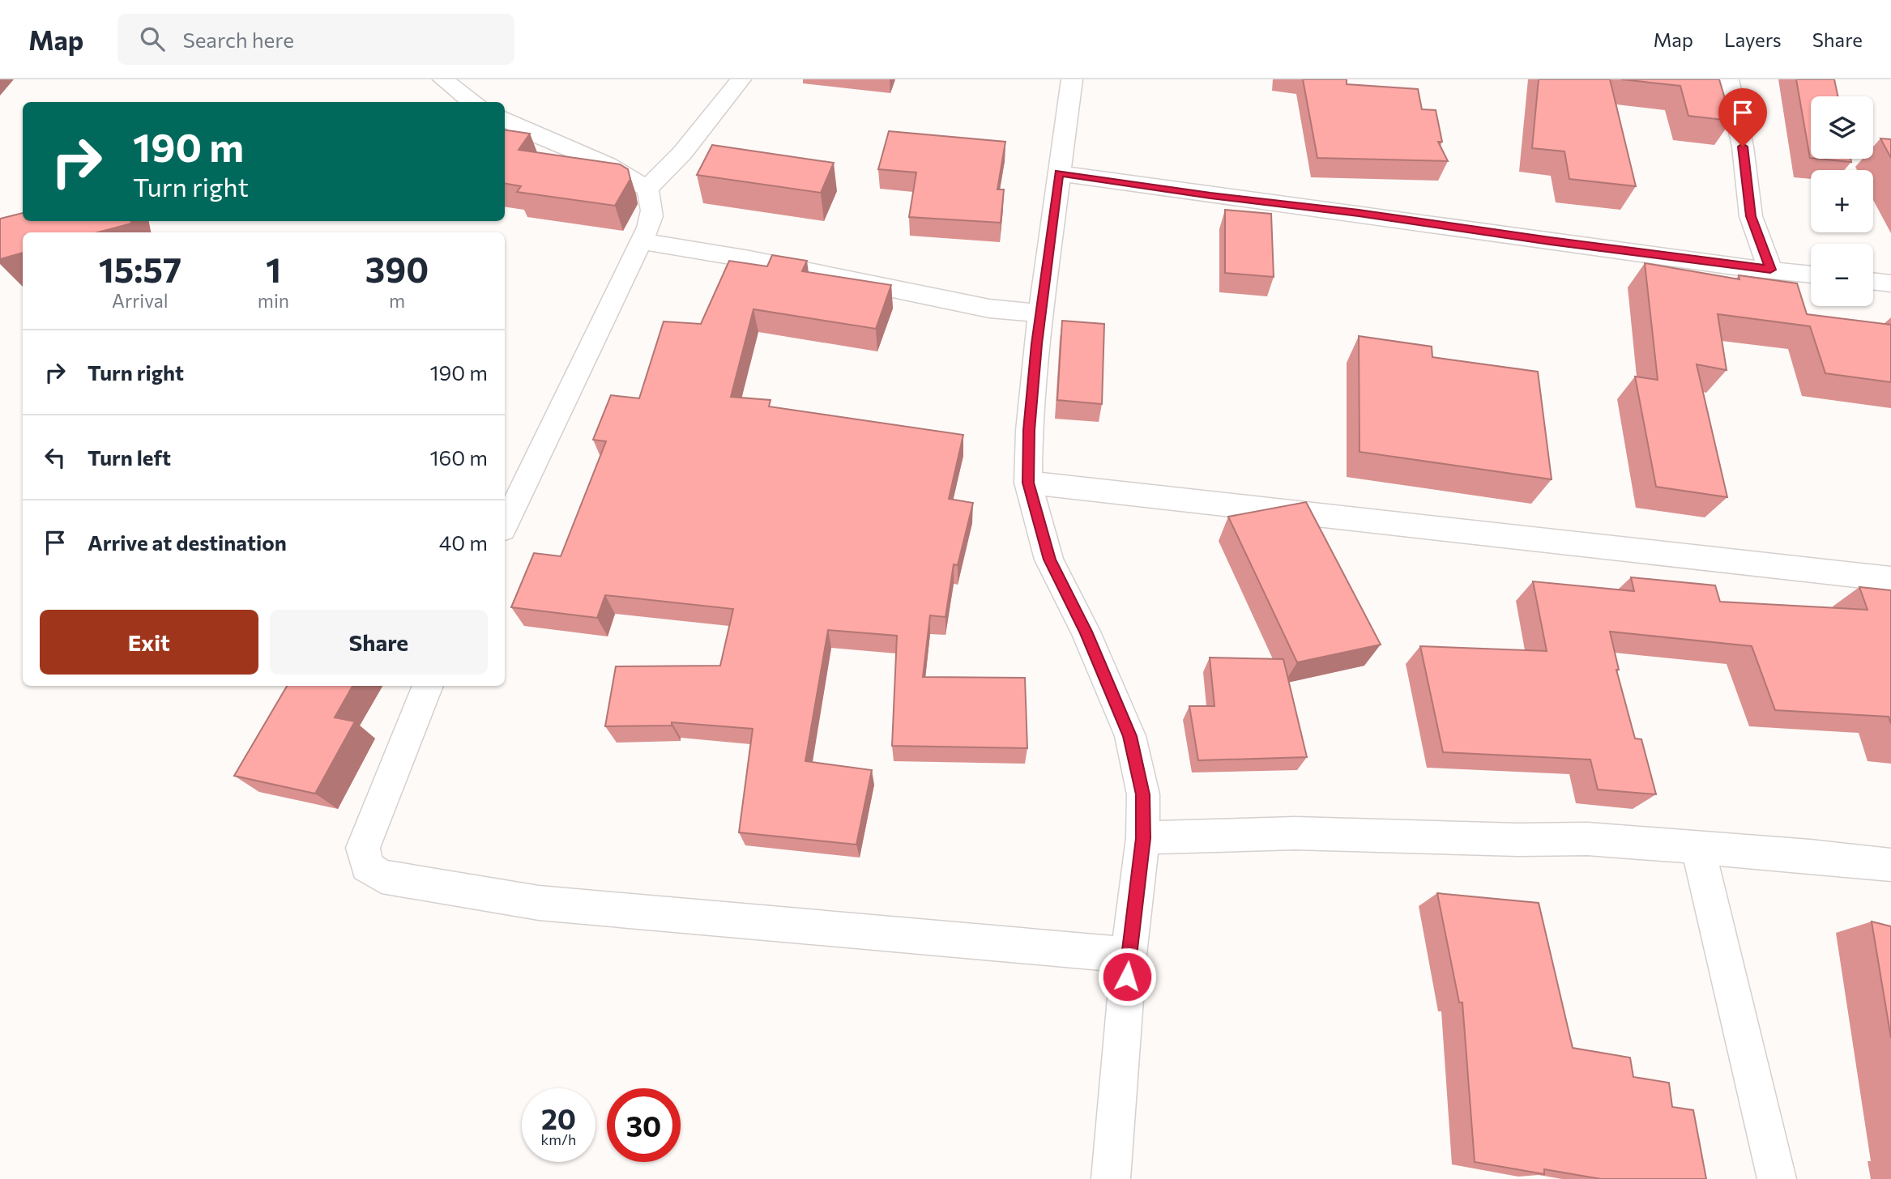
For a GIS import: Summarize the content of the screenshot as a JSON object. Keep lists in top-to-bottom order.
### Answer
{
  "page": {
    "header": "Map",
    "search": "Search here",
    "nav": ["Map", "Layers", "Share"],
    "map_buttons": ["+", "−"],
    "turn": ["190 m", "Turn right"],
    "eta": [
      "15:57",
      "Arrival",
      "1",
      "min",
      "390",
      "m"
    ],
    "list": [
      {
        "name": "Turn right",
        "value": "190 m"
      },
      {
        "name": "Turn left",
        "value": "160 m"
      },
      {
        "name": "Arrive at destination",
        "value": "40 m"
      }
    ],
    "buttons": ["Exit", "Share"],
    "speed": "20 km/h",
    "limit": "30"
  }
}
